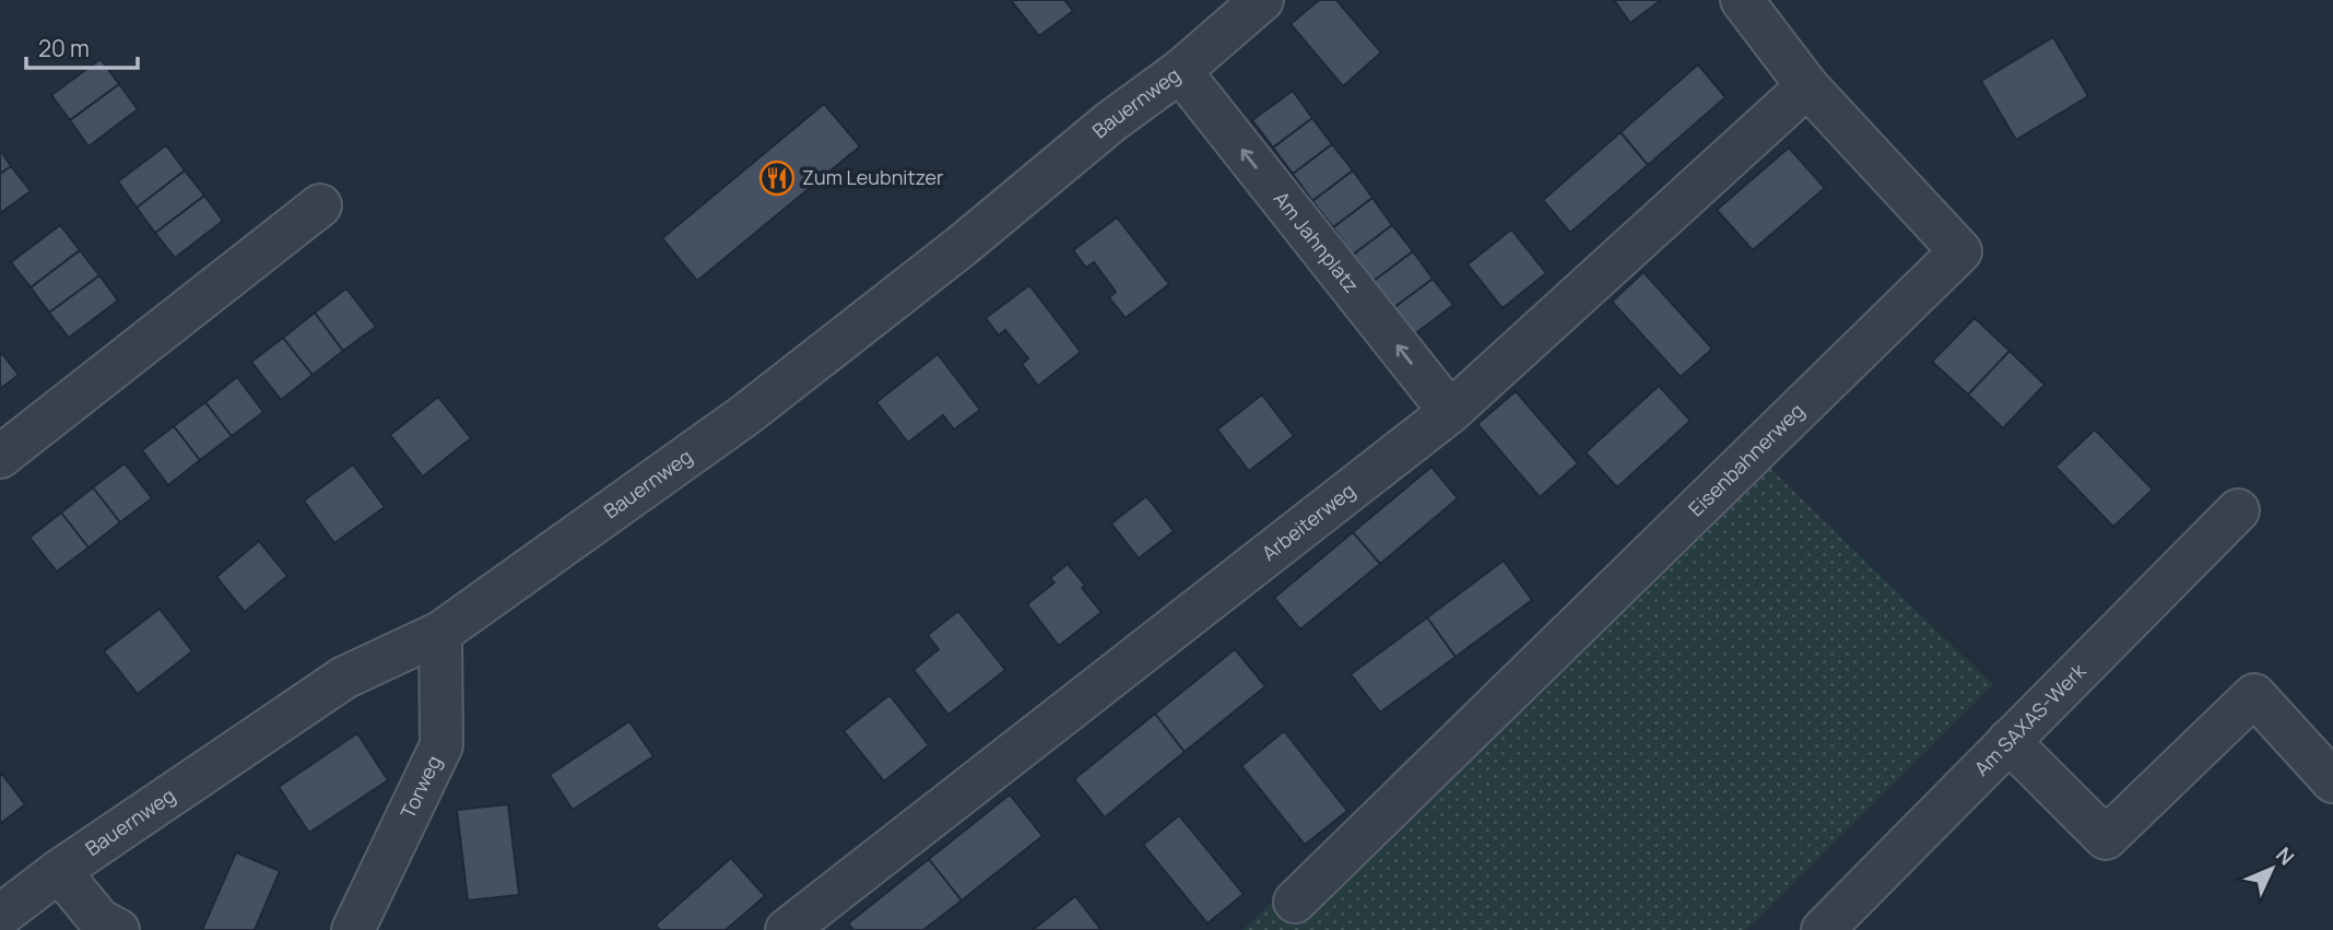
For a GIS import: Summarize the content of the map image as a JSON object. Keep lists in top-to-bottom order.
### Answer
{
  "streets": {
    "street": [
      "Bauernweg",
      "Am Jahnplatz",
      "Eisenbahnerweg",
      "Arbeiterweg",
      "Am SAXAS-Werk",
      "Torweg"
    ]
  },
  "crossings": [
    ["Bauernweg", "Am Jahnplatz"],
    ["Bauernweg", "Torweg"],
    ["Am Jahnplatz", "Arbeiterweg"],
    ["Eisenbahnerweg", "Arbeiterweg"]
  ],
  "one_way": ["Am Jahnplatz"],
  "places": {
    "restaurant": ["Zum Leubnitzer"]
  },
  "scale_bar": "20 m",
  "north": "top right"
}
